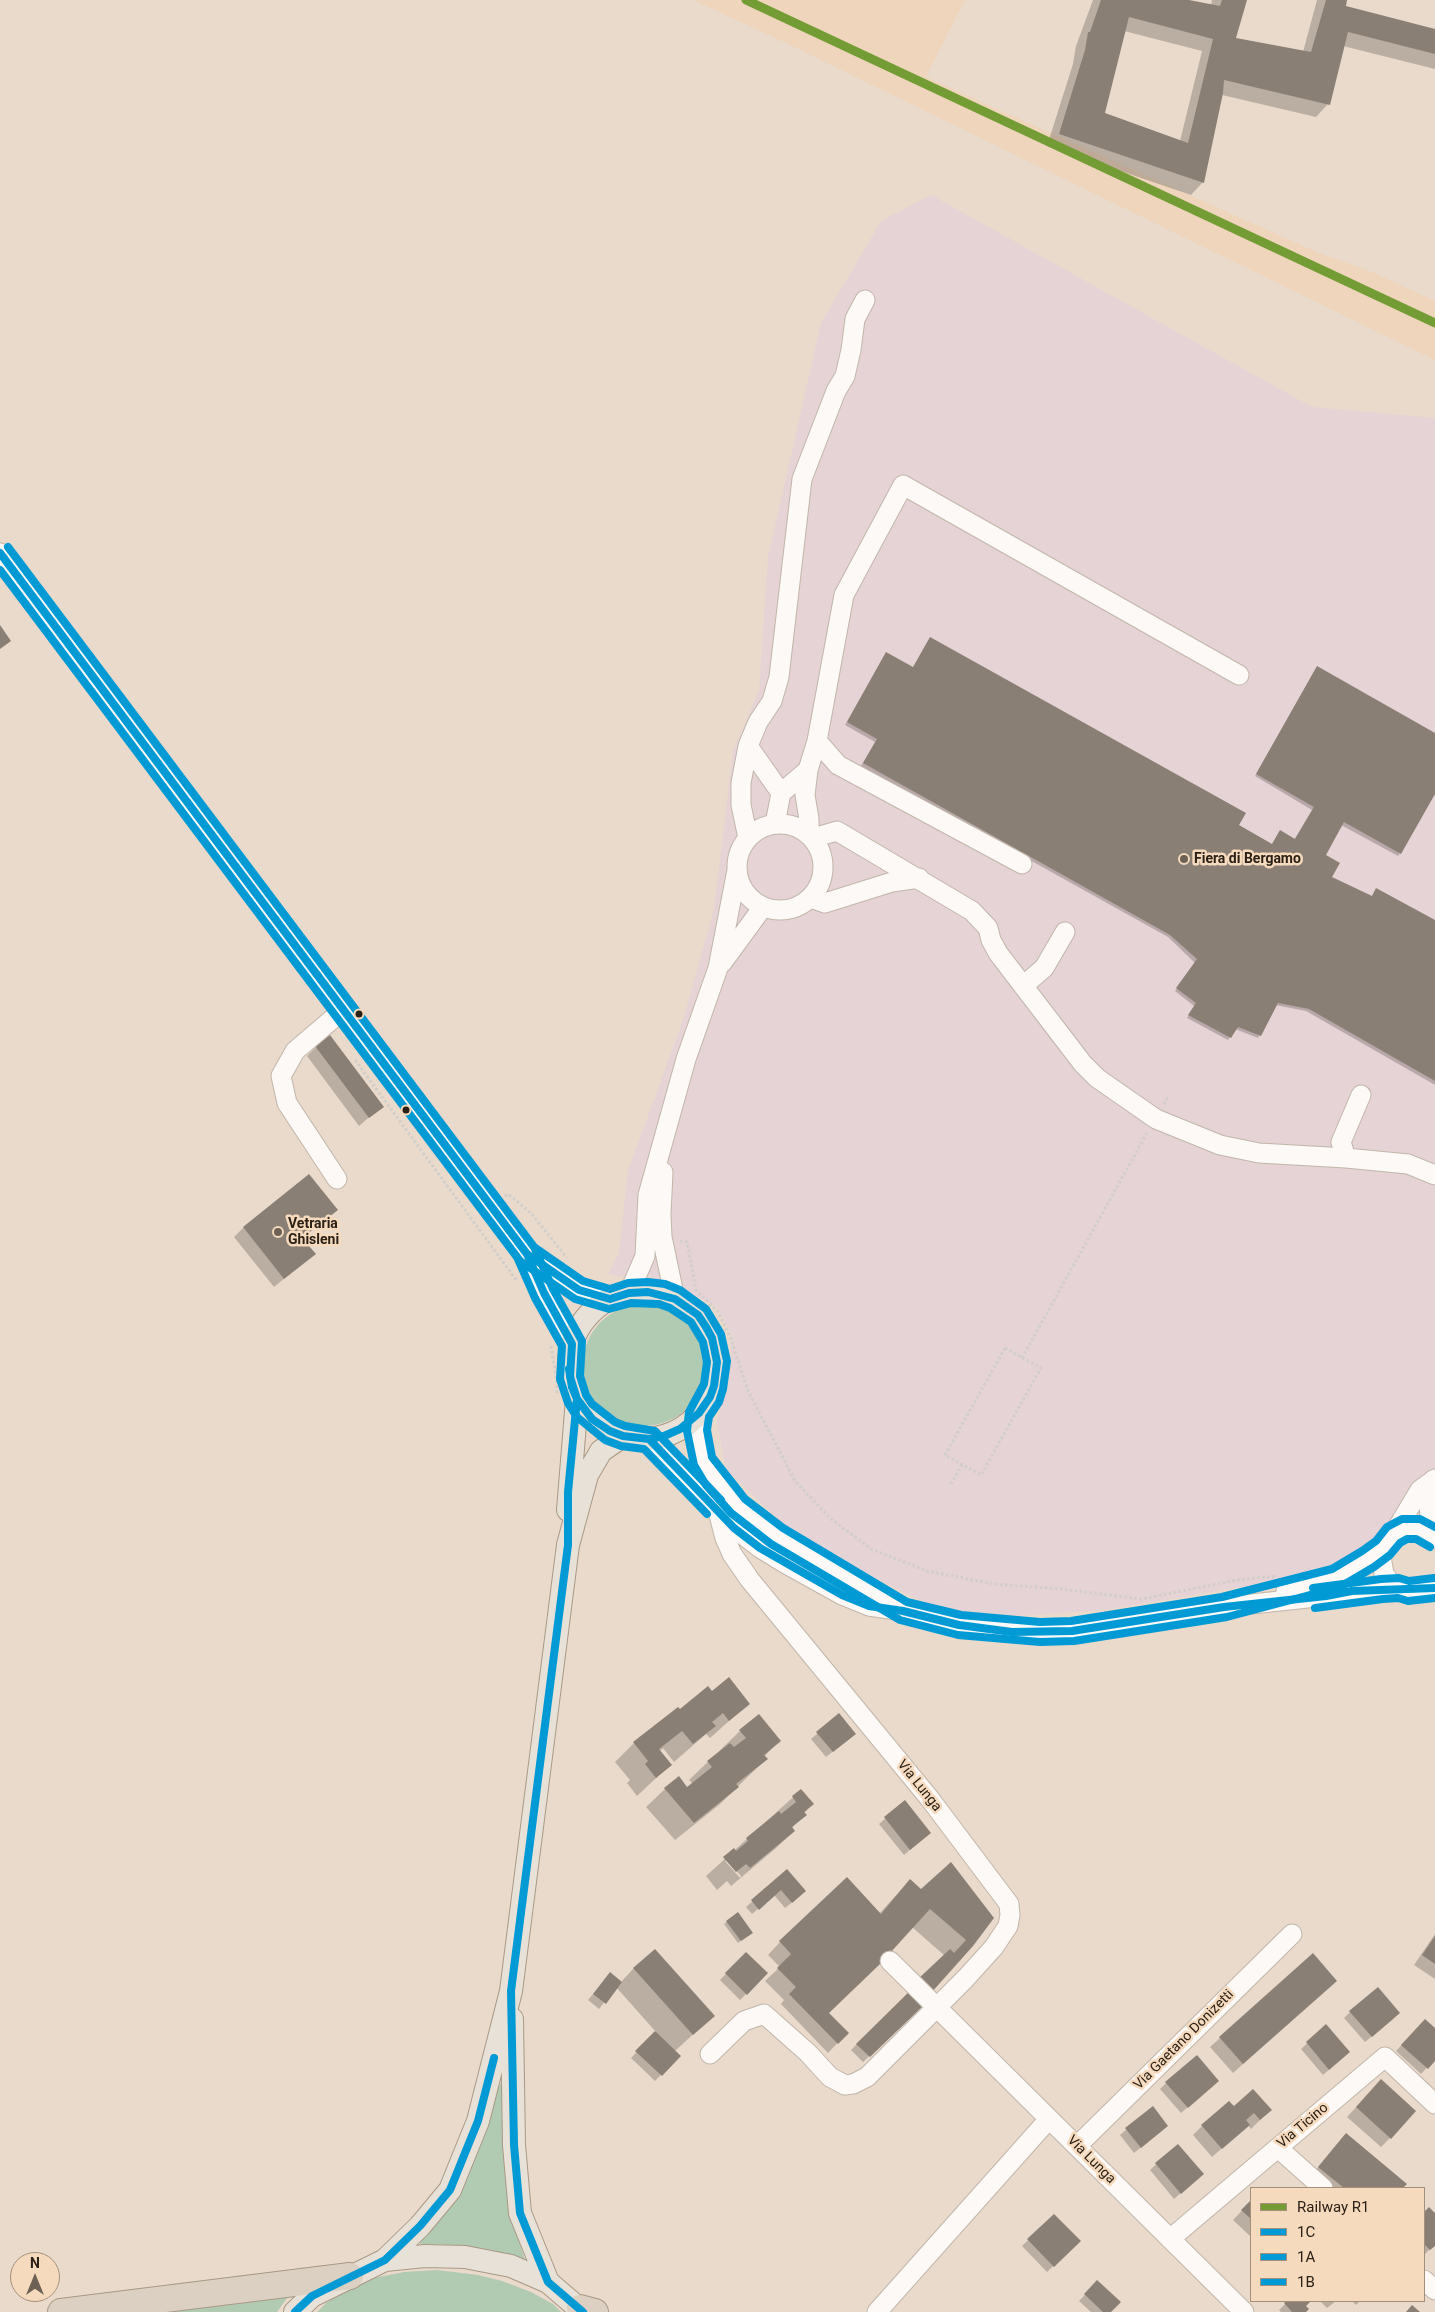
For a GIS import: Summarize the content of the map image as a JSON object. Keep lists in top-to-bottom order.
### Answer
{
  "streets": {
    "street": ["Via Lunga", "Via Gaetano Donizetti", "Via Ticino"]
  },
  "crossings": [
    ["Via Lunga", "Via Gaetano Donizetti"],
    ["Via Lunga", "Via Ticino"]
  ],
  "places": ["Fiera di Bergamo", "Vetraria Ghisleni"],
  "lines": [
    "rail line R1",
    "transit line 1B",
    "transit line 1C",
    "transit line 1A"
  ],
  "legend": [
    "Railway R1",
    "1C",
    "1A",
    "1B"
  ],
  "north": "top"
}
